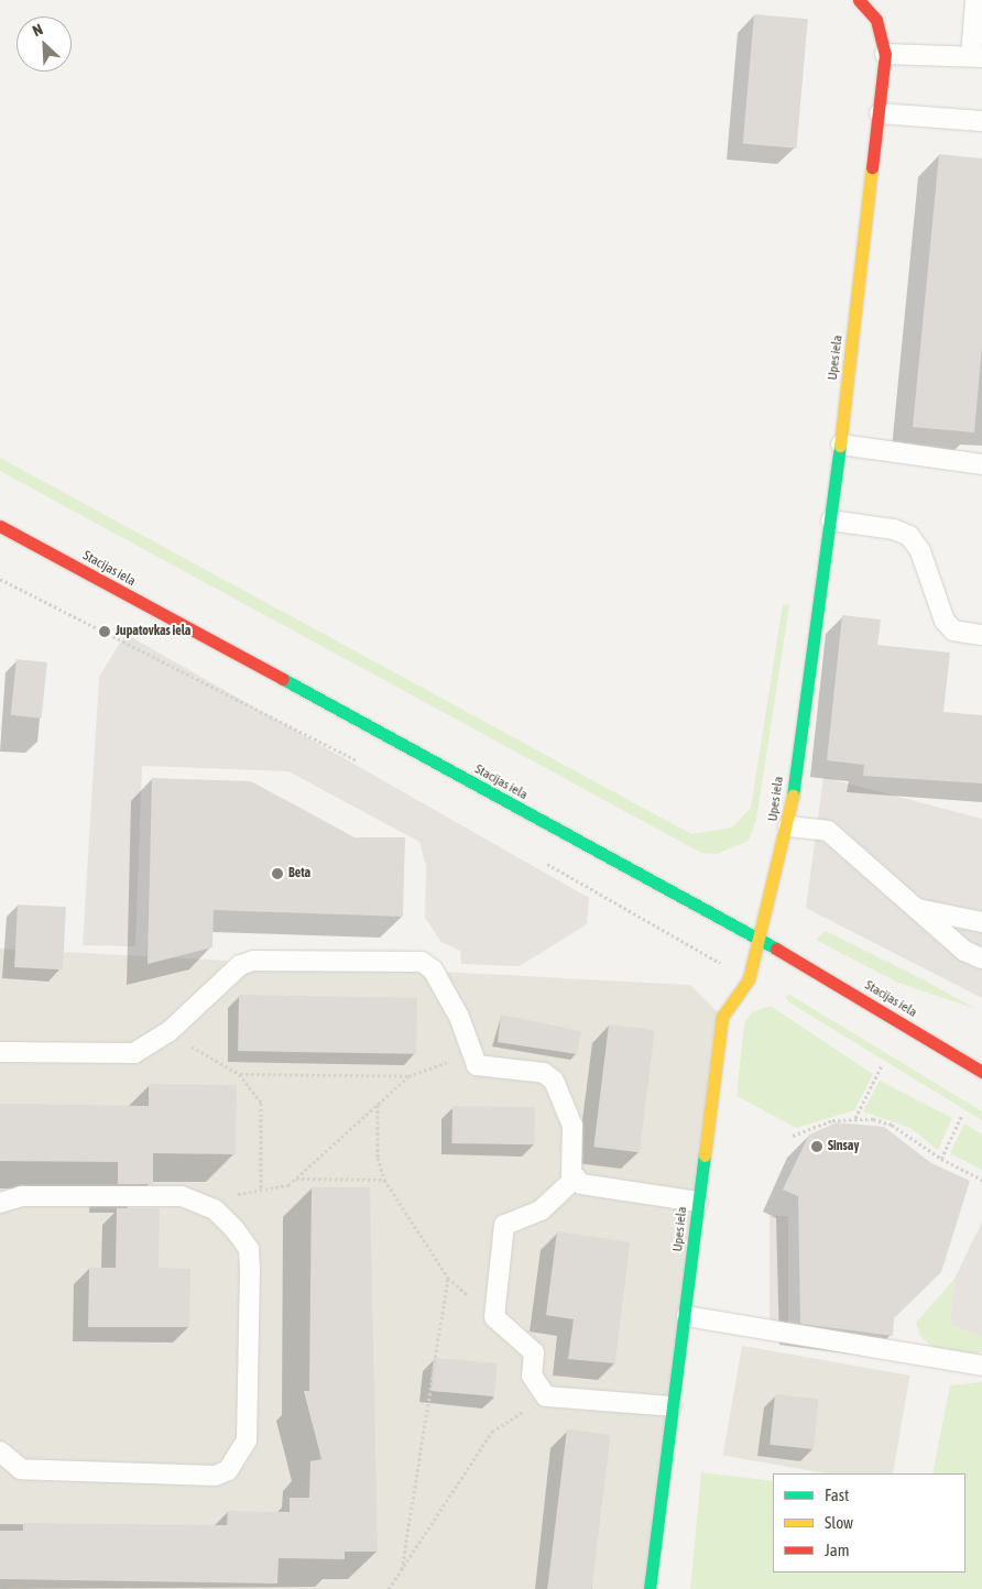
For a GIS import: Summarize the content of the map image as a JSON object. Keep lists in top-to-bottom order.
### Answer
{
  "streets": {
    "street": ["Upes iela", "Stacijas iela"]
  },
  "crossings": [
    ["Upes iela", "Stacijas iela"]
  ],
  "places": ["Jupatovkas iela", "Beta", "Sinsay"],
  "legend": ["Fast", "Slow", "Jam"],
  "north": "top left"
}
